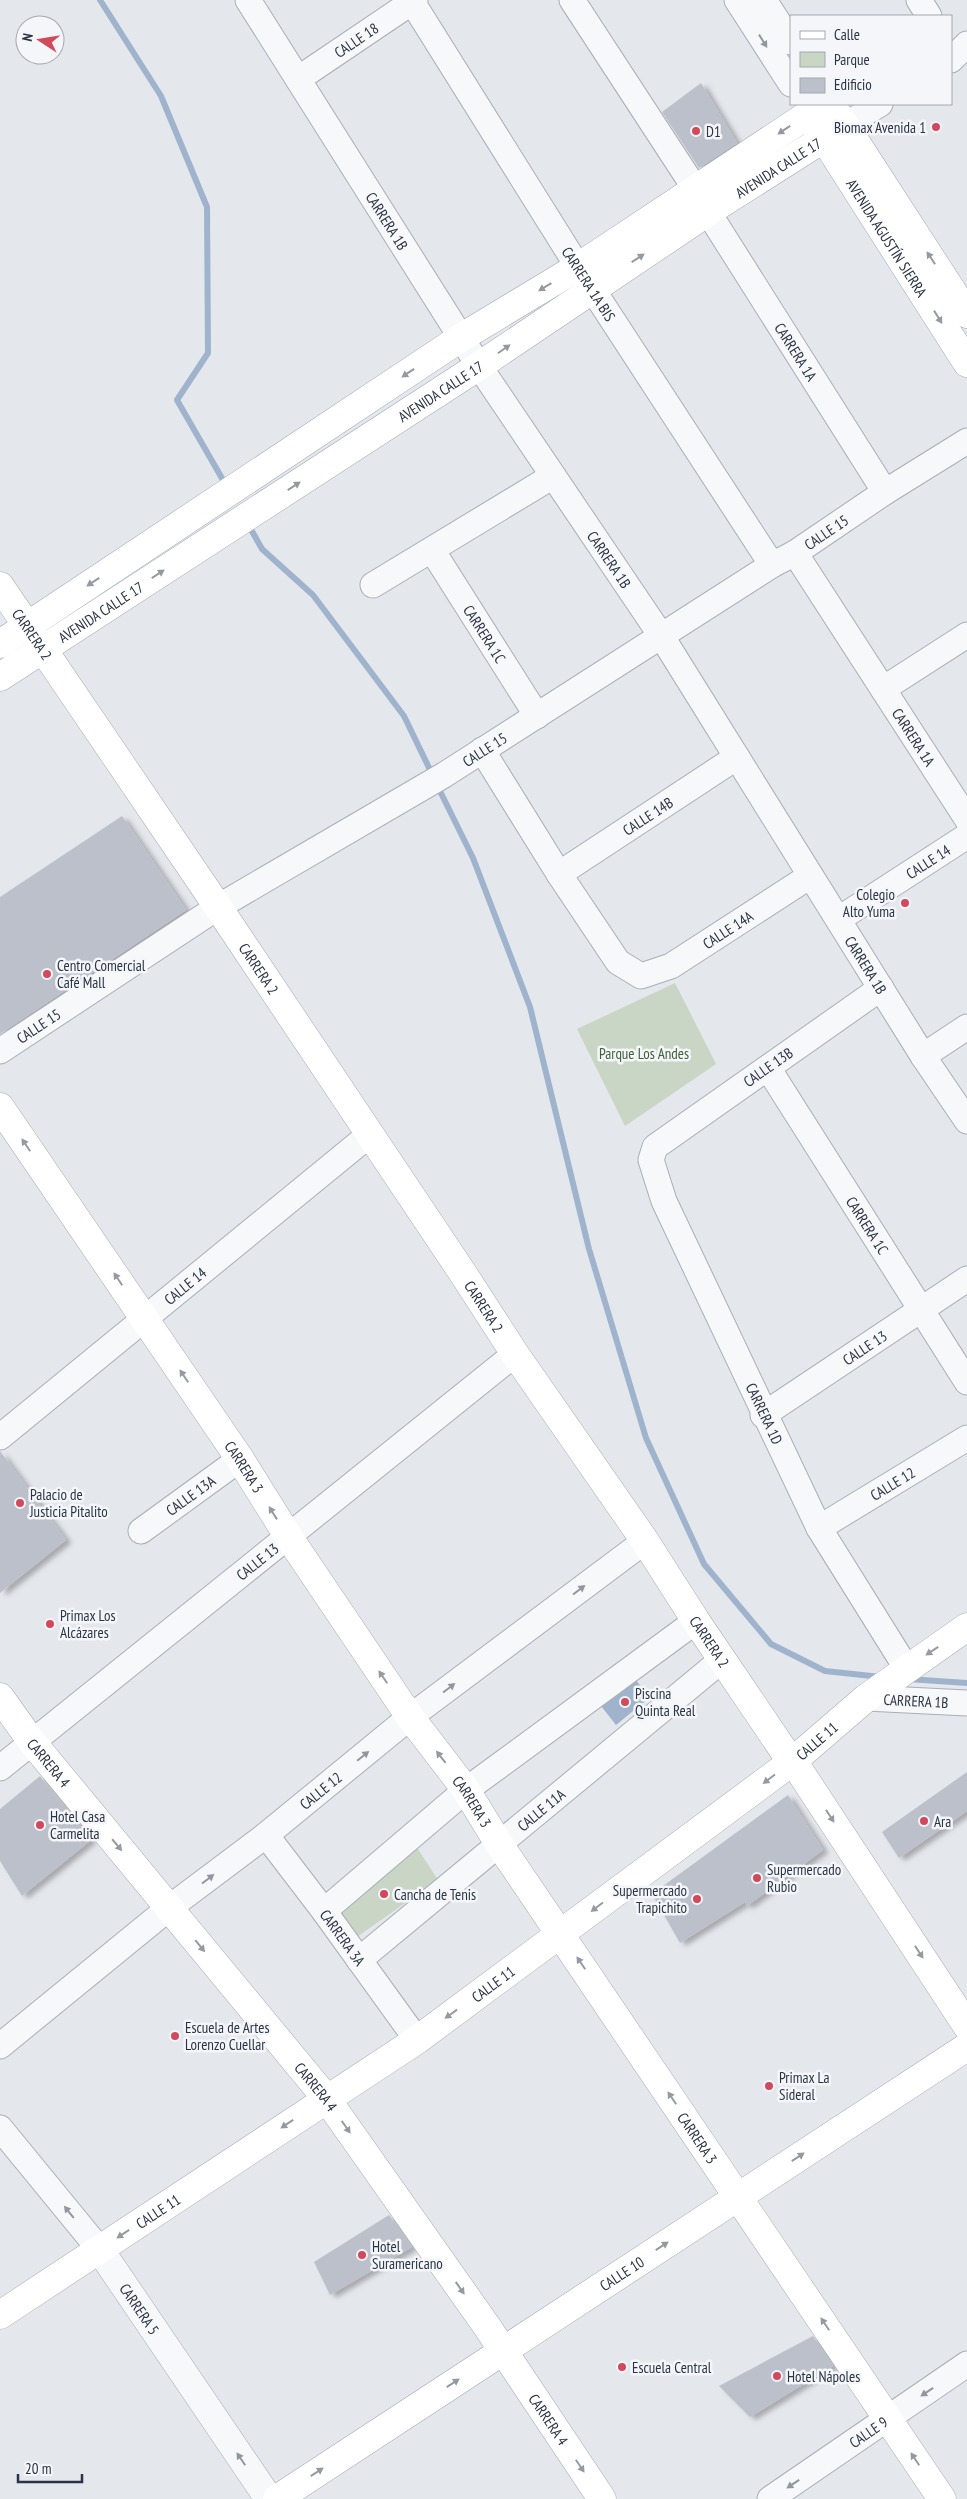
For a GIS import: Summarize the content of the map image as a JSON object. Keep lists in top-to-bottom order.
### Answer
{
  "streets": {
    "main road": [
      "AVENIDA CALLE 17",
      "AVENIDA AGUSTÍN SIERRA",
      "CARRERA 2",
      "CARRERA 3",
      "CALLE 11",
      "CARRERA 4",
      "CALLE 10"
    ],
    "street": [
      "CALLE 18",
      "CARRERA 1B",
      "CARRERA 1A BIS",
      "CARRERA 1A",
      "CALLE 15",
      "CARRERA 1C",
      "CALLE 14B",
      "CALLE 14",
      "CALLE 14A",
      "CALLE 13B",
      "CALLE 13",
      "CARRERA 1D",
      "CALLE 12",
      "CALLE 13A",
      "CALLE 11A",
      "CARRERA 3A",
      "CARRERA 5",
      "CALLE 9"
    ]
  },
  "crossings": [
    ["CALLE 18", "CARRERA 1B"],
    ["CALLE 18", "CARRERA 1A BIS"],
    ["AVENIDA CALLE 17", "CARRERA 1B"],
    ["AVENIDA CALLE 17", "AVENIDA AGUSTÍN SIERRA"],
    ["AVENIDA CALLE 17", "CARRERA 1A BIS"],
    ["AVENIDA CALLE 17", "CARRERA 1A"],
    ["AVENIDA CALLE 17", "CARRERA 2"],
    ["CARRERA 1B", "CALLE 15"],
    ["CARRERA 1B", "CALLE 14B"],
    ["CARRERA 1B", "CALLE 14"],
    ["CARRERA 1B", "CALLE 14A"],
    ["CARRERA 1B", "CALLE 13B"],
    ["CARRERA 1B", "CALLE 11"],
    ["CARRERA 1A BIS", "CALLE 15"],
    ["CARRERA 1A", "CALLE 15"],
    ["CALLE 15", "CARRERA 2"],
    ["CALLE 15", "CARRERA 1C"],
    ["CARRERA 2", "CALLE 14"],
    ["CARRERA 2", "CALLE 13"],
    ["CARRERA 2", "CALLE 12"],
    ["CARRERA 2", "CALLE 11"],
    ["CARRERA 2", "CALLE 11A"],
    ["CARRERA 1C", "CALLE 13B"],
    ["CARRERA 1C", "CALLE 13"],
    ["CALLE 14B", "CALLE 14A"],
    ["CALLE 14", "CARRERA 3"],
    ["CALLE 13B", "CARRERA 1D"],
    ["CALLE 13", "CARRERA 1D"],
    ["CALLE 13", "CARRERA 3"],
    ["CALLE 13", "CARRERA 4"],
    ["CARRERA 1D", "CALLE 12"],
    ["CARRERA 1D", "CALLE 11"],
    ["CARRERA 3", "CALLE 12"],
    ["CARRERA 3", "CALLE 13A"],
    ["CARRERA 3", "CALLE 11"],
    ["CARRERA 3", "CALLE 11A"],
    ["CARRERA 3", "CALLE 10"],
    ["CARRERA 3", "CALLE 9"],
    ["CALLE 12", "CARRERA 4"],
    ["CALLE 12", "CARRERA 3A"],
    ["CALLE 11", "CARRERA 4"],
    ["CALLE 11", "CARRERA 3A"],
    ["CALLE 11", "CARRERA 5"],
    ["CARRERA 4", "CALLE 10"],
    ["CALLE 11A", "CARRERA 3A"]
  ],
  "one_way": [
    "CARRERA 3",
    "CALLE 11",
    "CARRERA 4",
    "CALLE 10",
    "CARRERA 5",
    "CALLE 9"
  ],
  "parks": ["Parque Los Andes"],
  "places": [
    "Biomax Avenida 1",
    "D1",
    "Colegio Alto Yuma",
    "Centro Comercial Café Mall",
    "Palacio de Justicia Pitalito",
    "Primax Los Alcázares",
    "Piscina Quinta Real",
    "Ara",
    "Hotel Casa Carmelita",
    "Supermercado Rubio",
    "Cancha de Tenis",
    "Supermercado Trapichito",
    "Escuela de Artes Lorenzo Cuellar",
    "Primax La Sideral",
    "Hotel Suramericano",
    "Escuela Central",
    "Hotel Nápoles"
  ],
  "legend": ["Calle", "Parque", "Edificio"],
  "scale_bar": "20 m",
  "north": "left"
}
